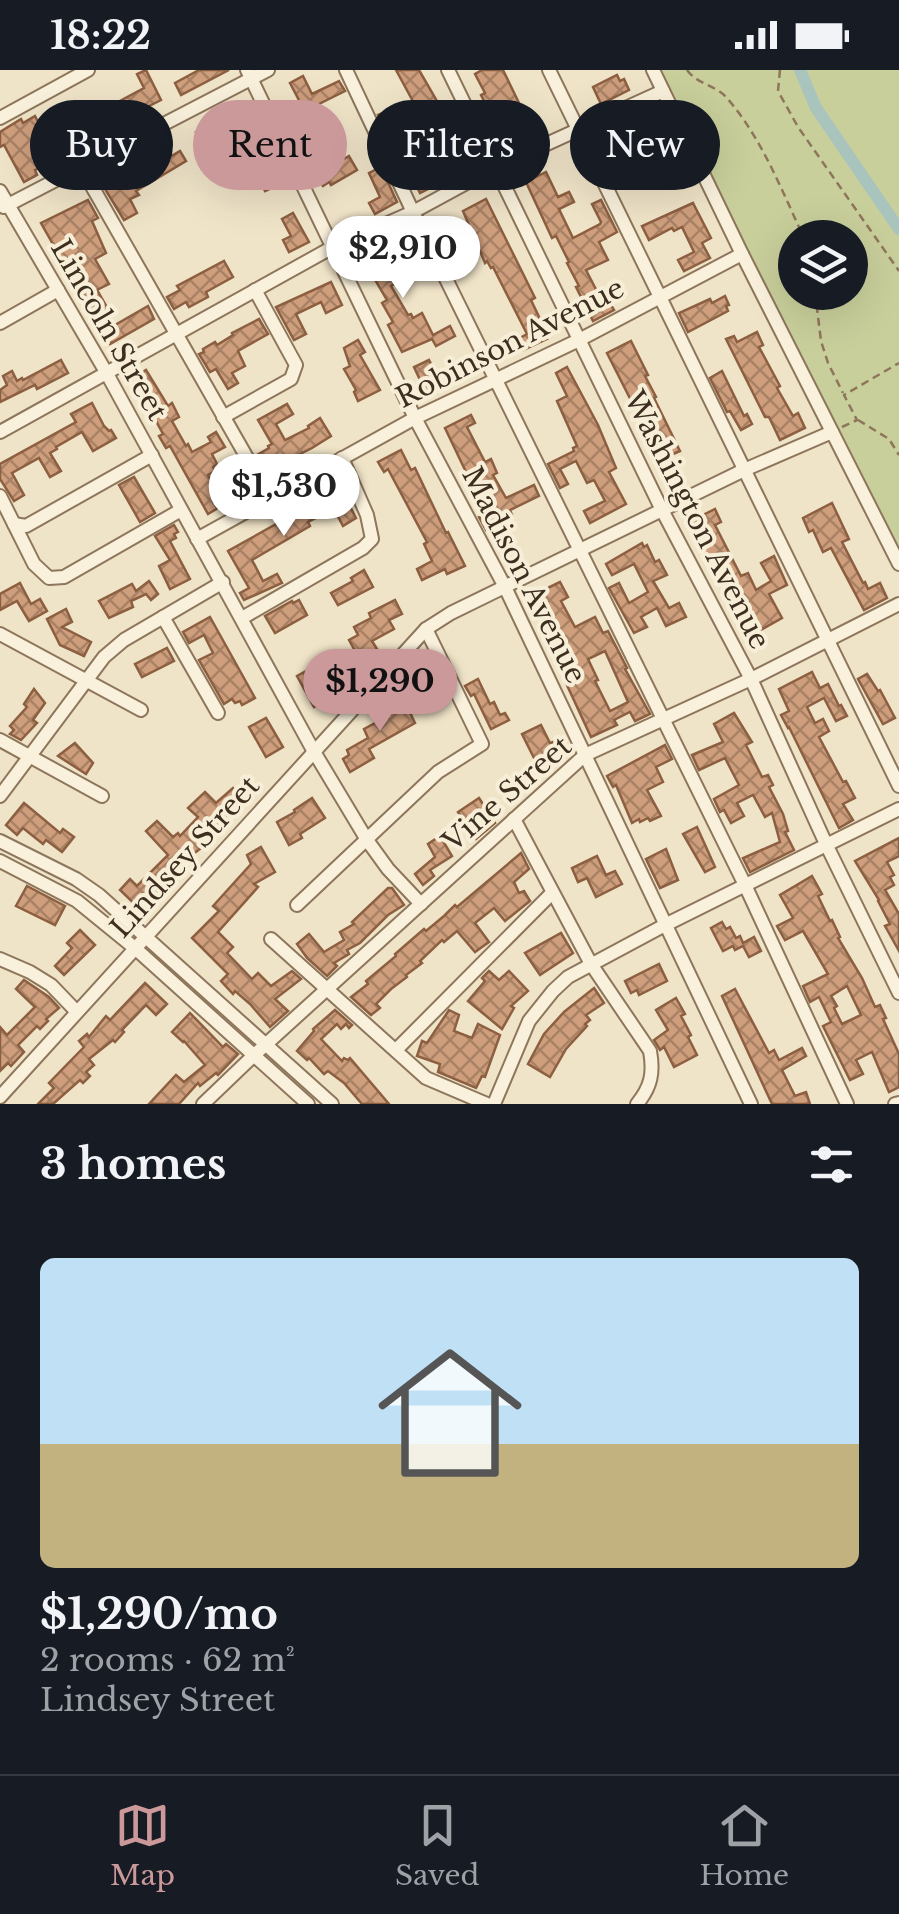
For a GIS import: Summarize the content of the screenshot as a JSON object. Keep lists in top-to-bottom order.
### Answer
{
  "streets": {
    "street": [
      "Lincoln Street",
      "Robinson Avenue",
      "Washington Avenue",
      "Madison Avenue",
      "Vine Street",
      "Lindsey Street"
    ]
  },
  "crossings": [
    ["Lincoln Street", "Robinson Avenue"],
    ["Lincoln Street", "Vine Street"],
    ["Lincoln Street", "Lindsey Street"],
    ["Robinson Avenue", "Washington Avenue"],
    ["Robinson Avenue", "Madison Avenue"],
    ["Washington Avenue", "Vine Street"],
    ["Washington Avenue", "Lindsey Street"],
    ["Madison Avenue", "Vine Street"],
    ["Madison Avenue", "Lindsey Street"]
  ],
  "page": {
    "status": "18:22",
    "chip": [
      "Buy",
      "Rent",
      "Filters",
      "New"
    ],
    "price": ["$2,910", "$1,530", "$1,290"],
    "heading": "3 homes",
    "list": [
      {
        "name": "$1,290/mo",
        "note": "2 rooms · 62 m² · Lindsey Street"
      }
    ],
    "tabs": ["Map", "Saved", "Home"]
  }
}
